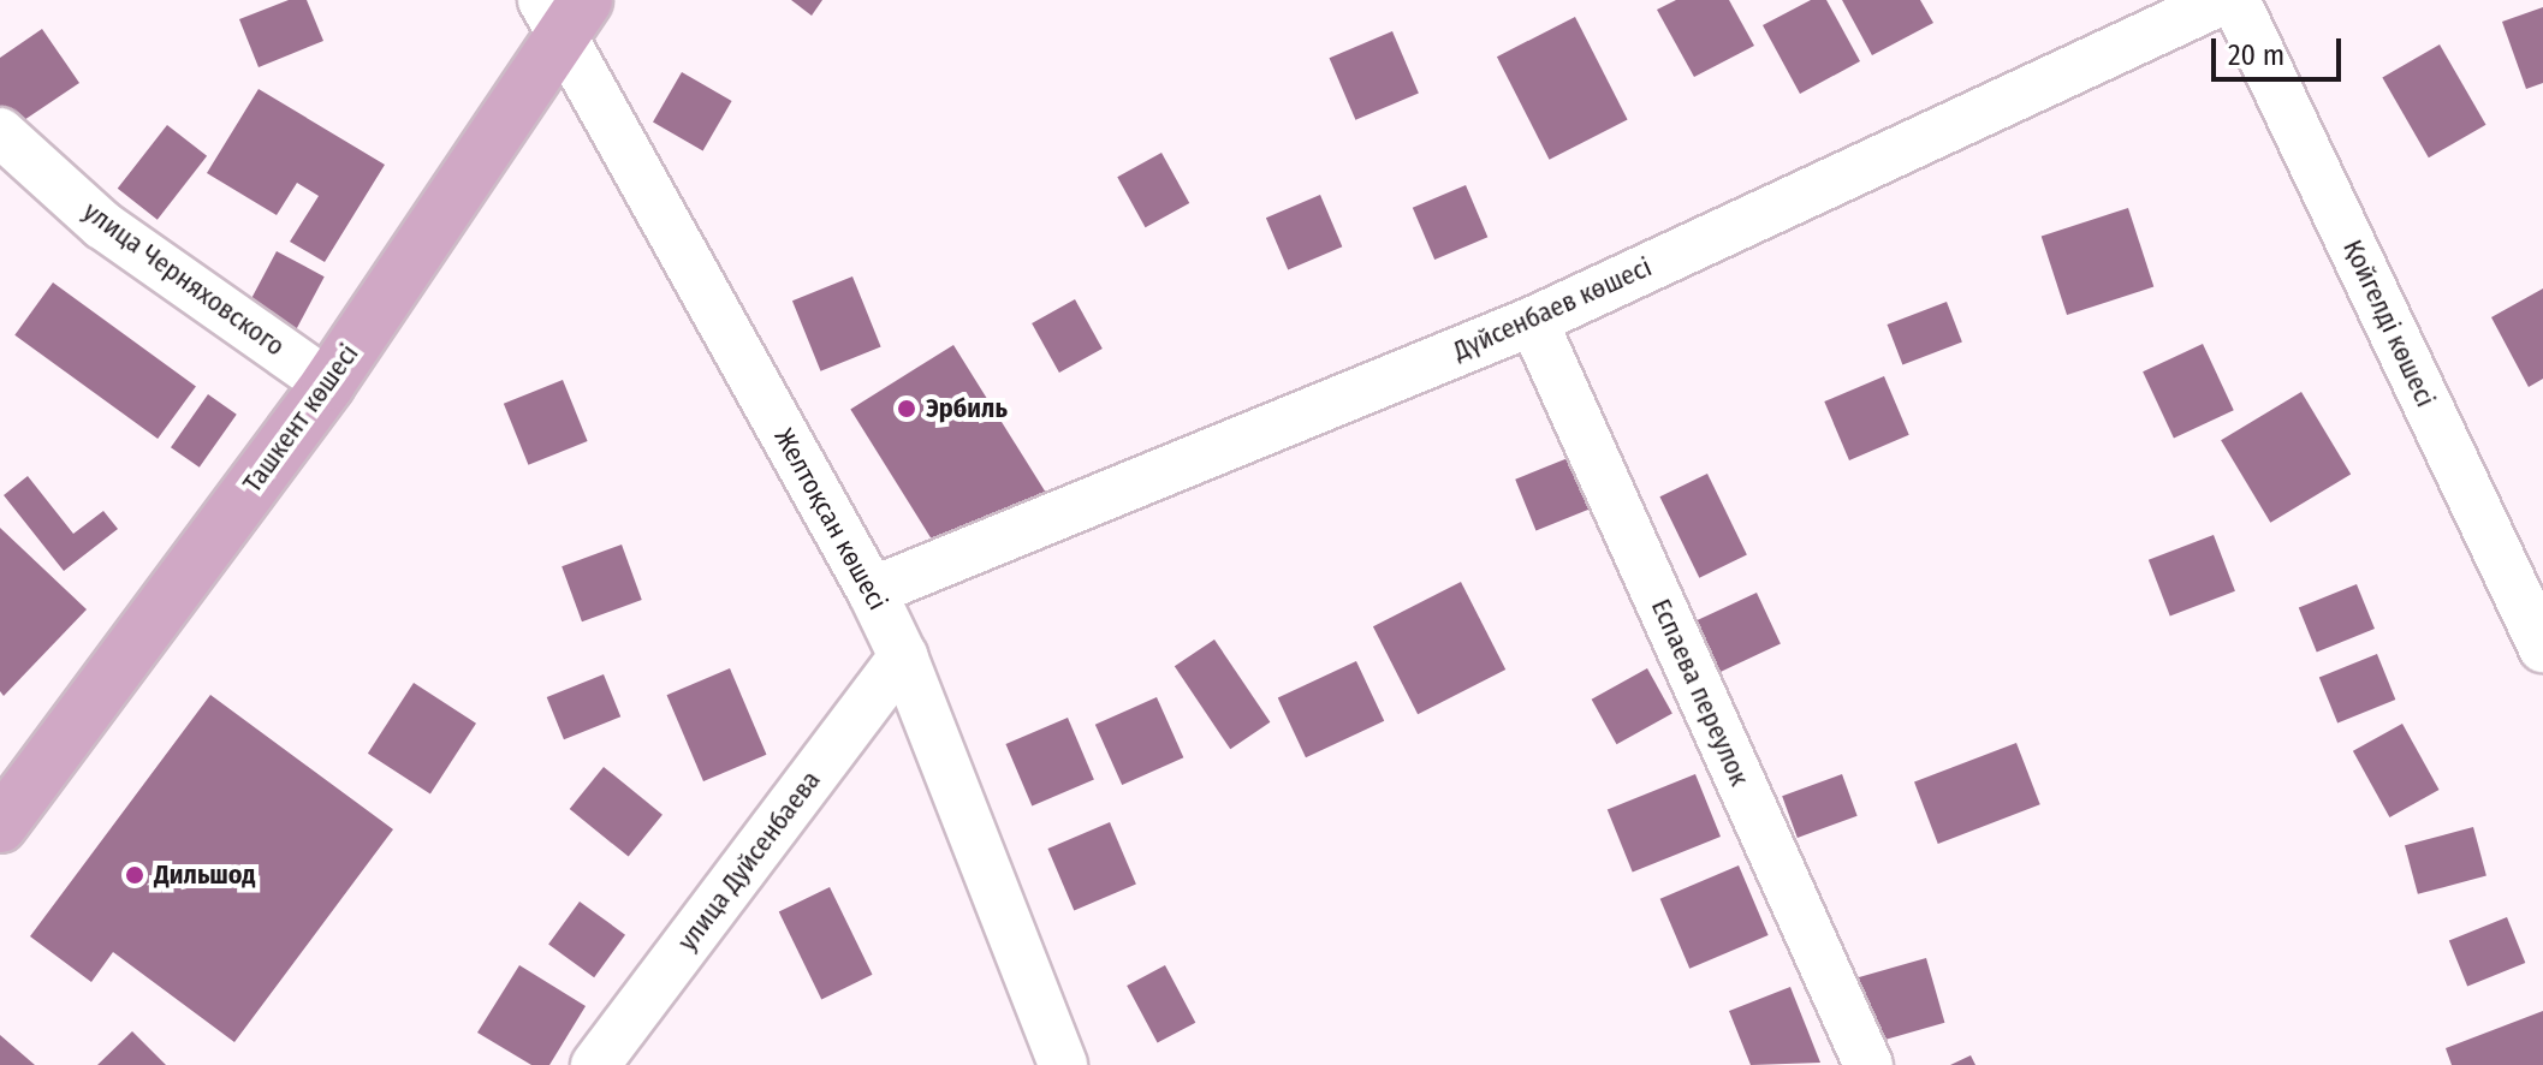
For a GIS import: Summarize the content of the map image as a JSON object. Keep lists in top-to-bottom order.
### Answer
{
  "streets": {
    "main road": ["Ташкент көшесі"],
    "street": [
      "улица Черняховского",
      "Дүйсенбаев көшесі",
      "Қойгелді көшесі",
      "Желтоқсан көшесі",
      "Еспаева переулок",
      "улица Дуйсенбаева"
    ]
  },
  "crossings": [
    ["улица Черняховского", "Ташкент көшесі"],
    ["Дүйсенбаев көшесі", "Желтоқсан көшесі"],
    ["Дүйсенбаев көшесі", "Еспаева переулок"],
    ["Ташкент көшесі", "Желтоқсан көшесі"],
    ["Желтоқсан көшесі", "улица Дуйсенбаева"]
  ],
  "places": ["Эрбиль", "Дильшод"],
  "scale_bar": "20 m"
}
